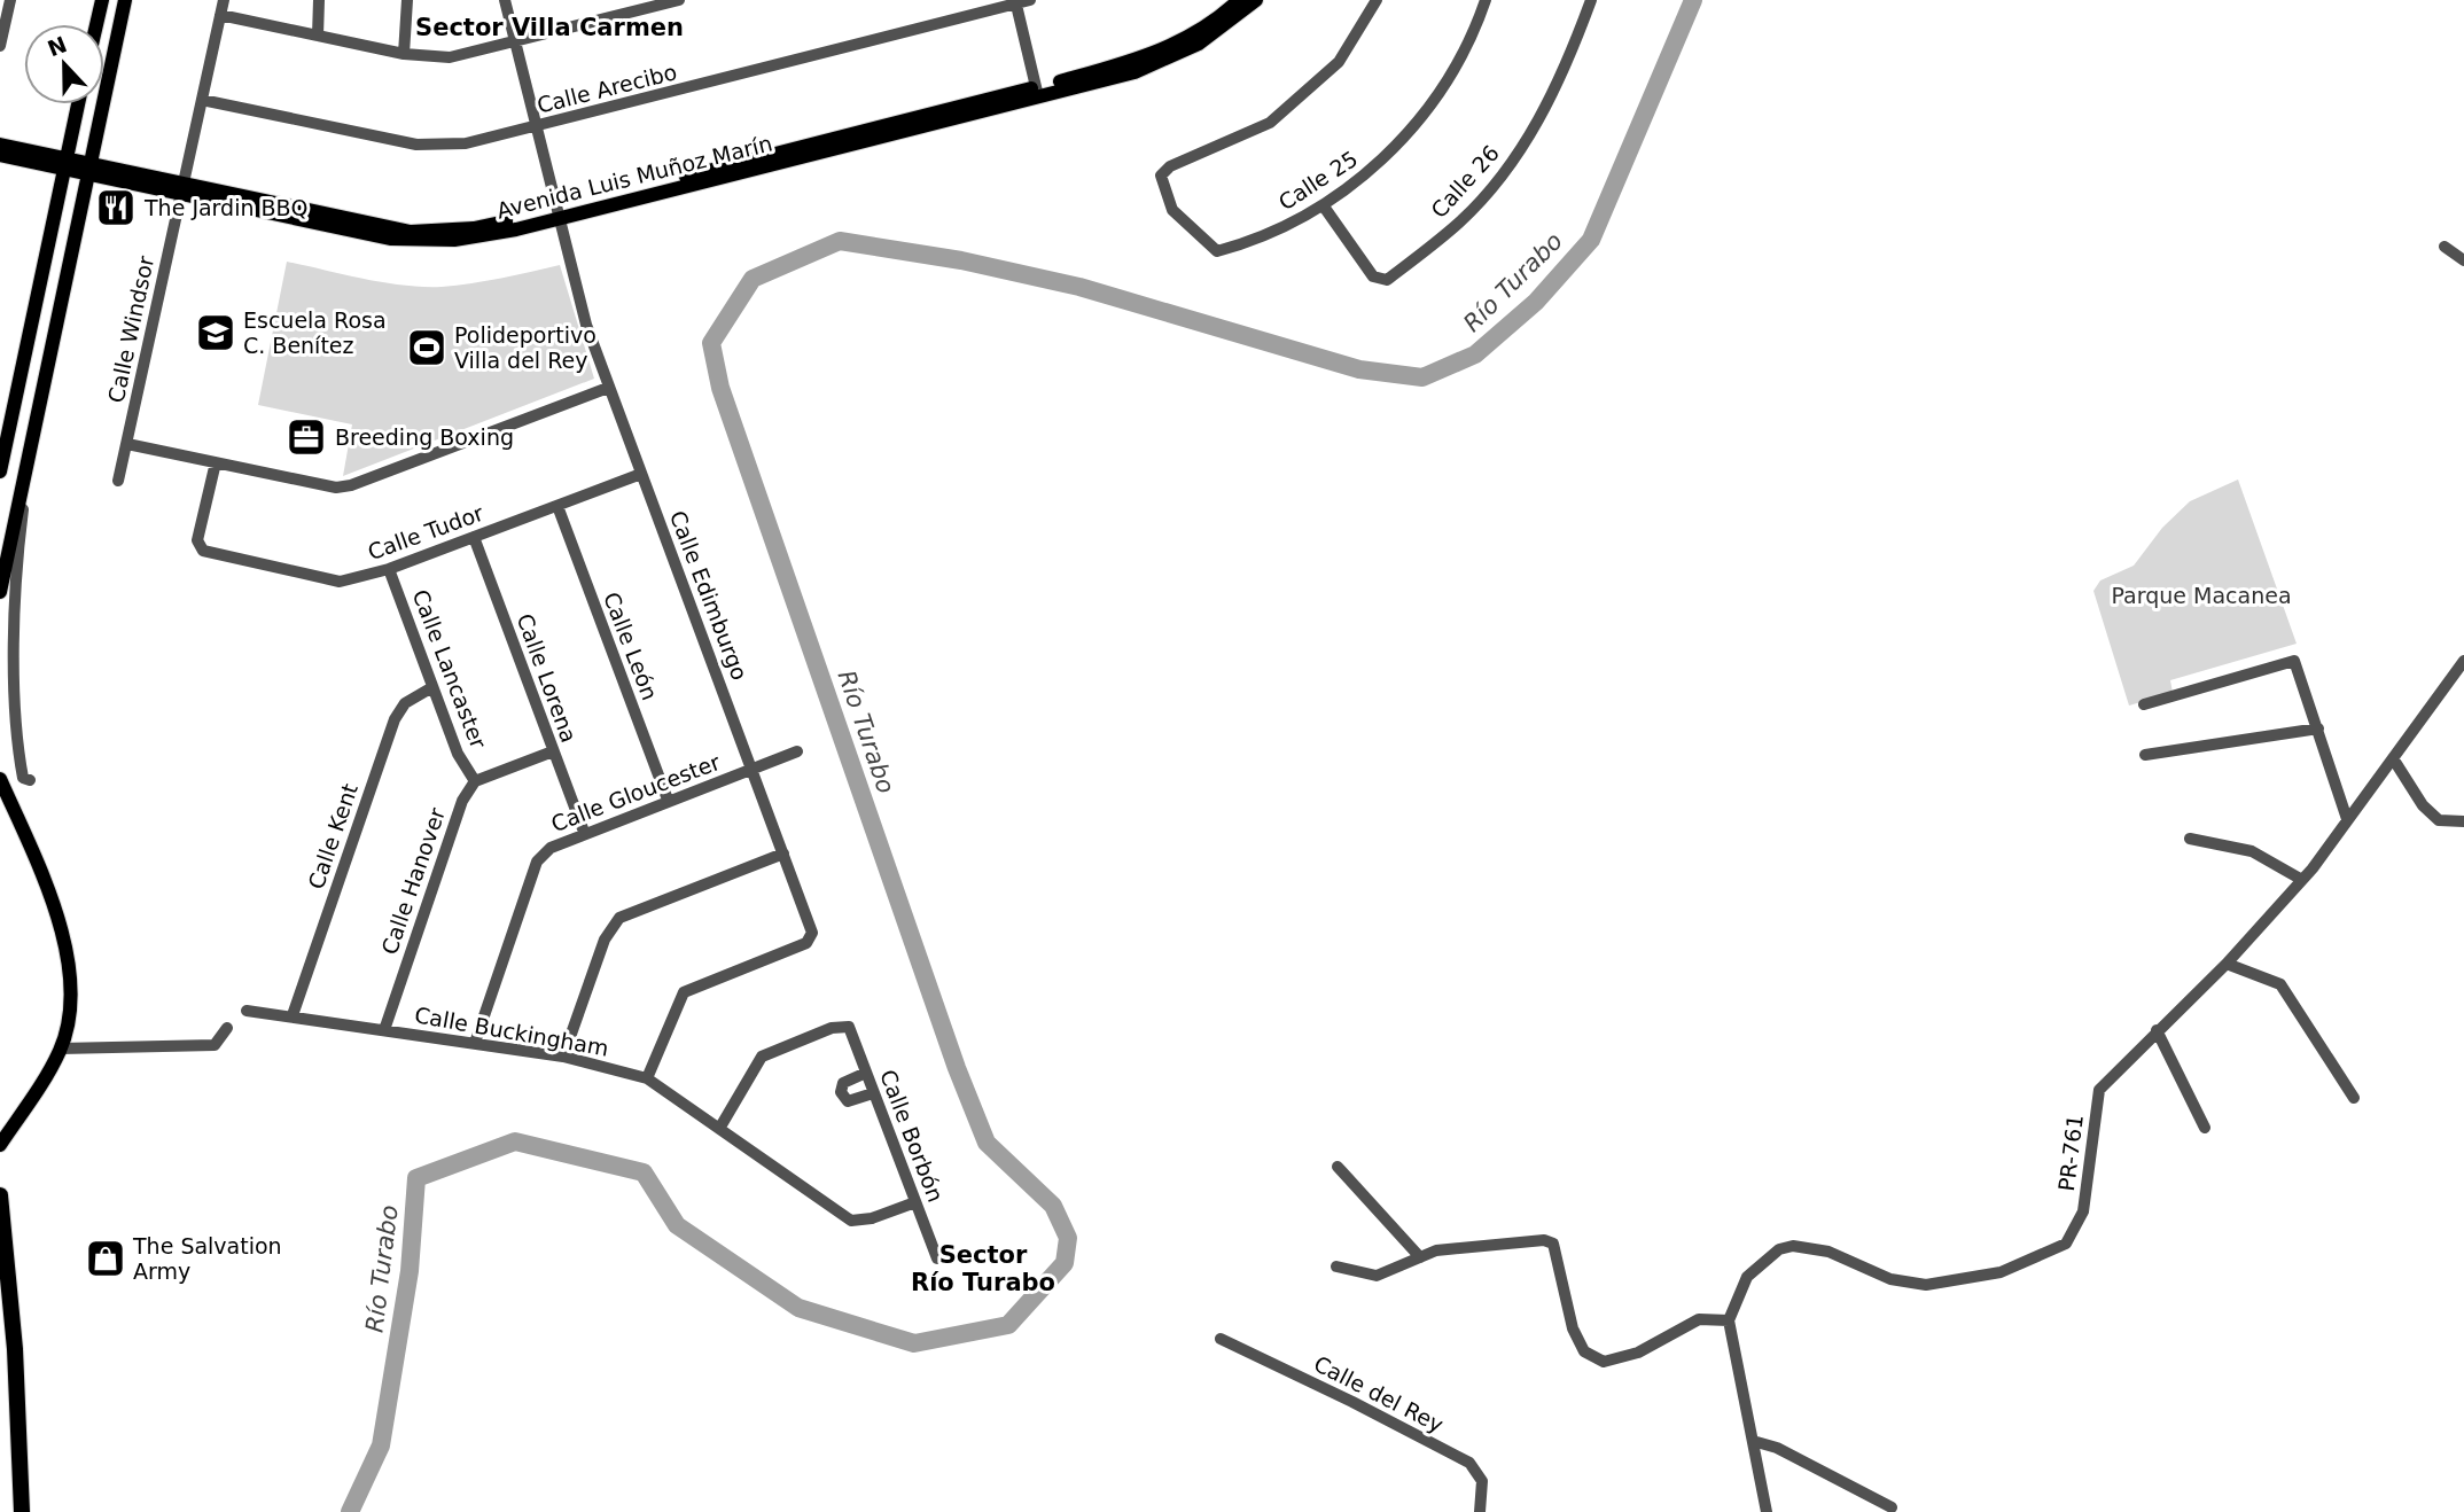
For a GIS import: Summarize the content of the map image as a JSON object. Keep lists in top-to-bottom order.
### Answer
{
  "streets": {
    "main road": ["Avenida Luis Muñoz Marín"],
    "street": [
      "Calle Arecibo",
      "Calle 25",
      "Calle 26",
      "Calle Windsor",
      "Calle Tudor",
      "Calle Edimburgo",
      "Calle León",
      "Calle Lancaster",
      "Calle Lorena",
      "Calle Gloucester",
      "Calle Kent",
      "Calle Hanover",
      "Calle Buckingham",
      "Calle Borbón",
      "PR-761",
      "Calle del Rey"
    ]
  },
  "crossings": [
    ["Calle Arecibo", "Calle Windsor"],
    ["Calle Arecibo", "Calle Edimburgo"],
    ["Avenida Luis Muñoz Marín", "Calle Windsor"],
    ["Avenida Luis Muñoz Marín", "Calle Edimburgo"],
    ["Calle 25", "Calle 26"],
    ["Calle Tudor", "Calle Edimburgo"],
    ["Calle Tudor", "Calle León"],
    ["Calle Tudor", "Calle Lancaster"],
    ["Calle Tudor", "Calle Lorena"],
    ["Calle Edimburgo", "Calle Gloucester"],
    ["Calle Edimburgo", "Calle Buckingham"],
    ["Calle León", "Calle Gloucester"],
    ["Calle Lancaster", "Calle Kent"],
    ["Calle Lancaster", "Calle Hanover"],
    ["Calle Lorena", "Calle Gloucester"],
    ["Calle Gloucester", "Calle Buckingham"],
    ["Calle Kent", "Calle Buckingham"],
    ["Calle Hanover", "Calle Buckingham"],
    ["Calle Buckingham", "Calle Borbón"]
  ],
  "districts": ["Sector Villa Carmen", "Sector Río Turabo"],
  "water": ["Río Turabo"],
  "parks": ["Parque Macanea"],
  "places": {
    "restaurant": ["The Jardin BBQ"],
    "school or university": ["Escuela Rosa C. Benítez"],
    "sports": ["Polideportivo Villa del Rey"],
    "office": ["Breeding Boxing"],
    "shop": ["The Salvation Army"]
  },
  "north": "top"
}
